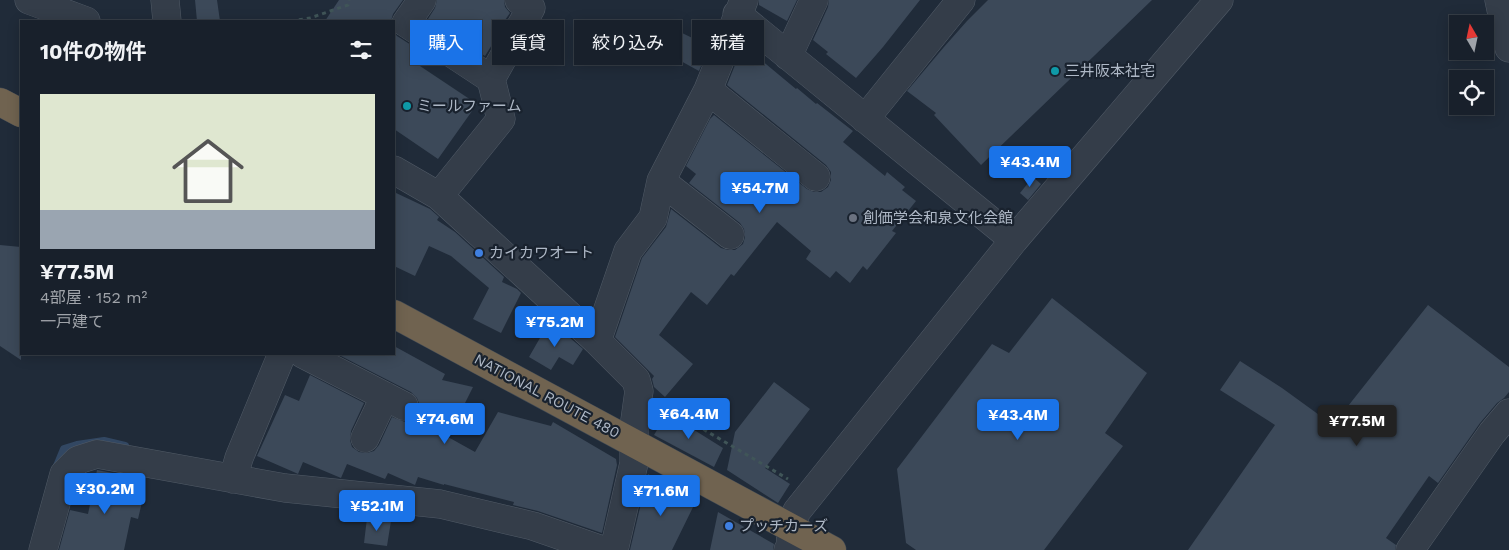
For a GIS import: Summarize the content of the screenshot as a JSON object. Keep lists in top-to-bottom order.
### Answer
{
  "streets": {
    "highway": ["NATIONAL ROUTE 480"]
  },
  "places": [
    "三井阪本社宅",
    "ミールファーム",
    "創価学会和泉文化会館",
    "カイカワオート",
    "プッチカーズ"
  ],
  "north": "top",
  "page": {
    "chip": [
      "購入",
      "賃貸",
      "絞り込み",
      "新着"
    ],
    "heading": "10件の物件",
    "list": [
      {
        "name": "¥77.5M",
        "note": "4部屋 · 152 m² · 一戸建て"
      }
    ],
    "price": [
      "¥43.4M",
      "¥54.7M",
      "¥75.2M",
      "¥64.4M",
      "¥43.4M",
      "¥74.6M",
      "¥77.5M",
      "¥30.2M",
      "¥71.6M",
      "¥52.1M"
    ]
  }
}
